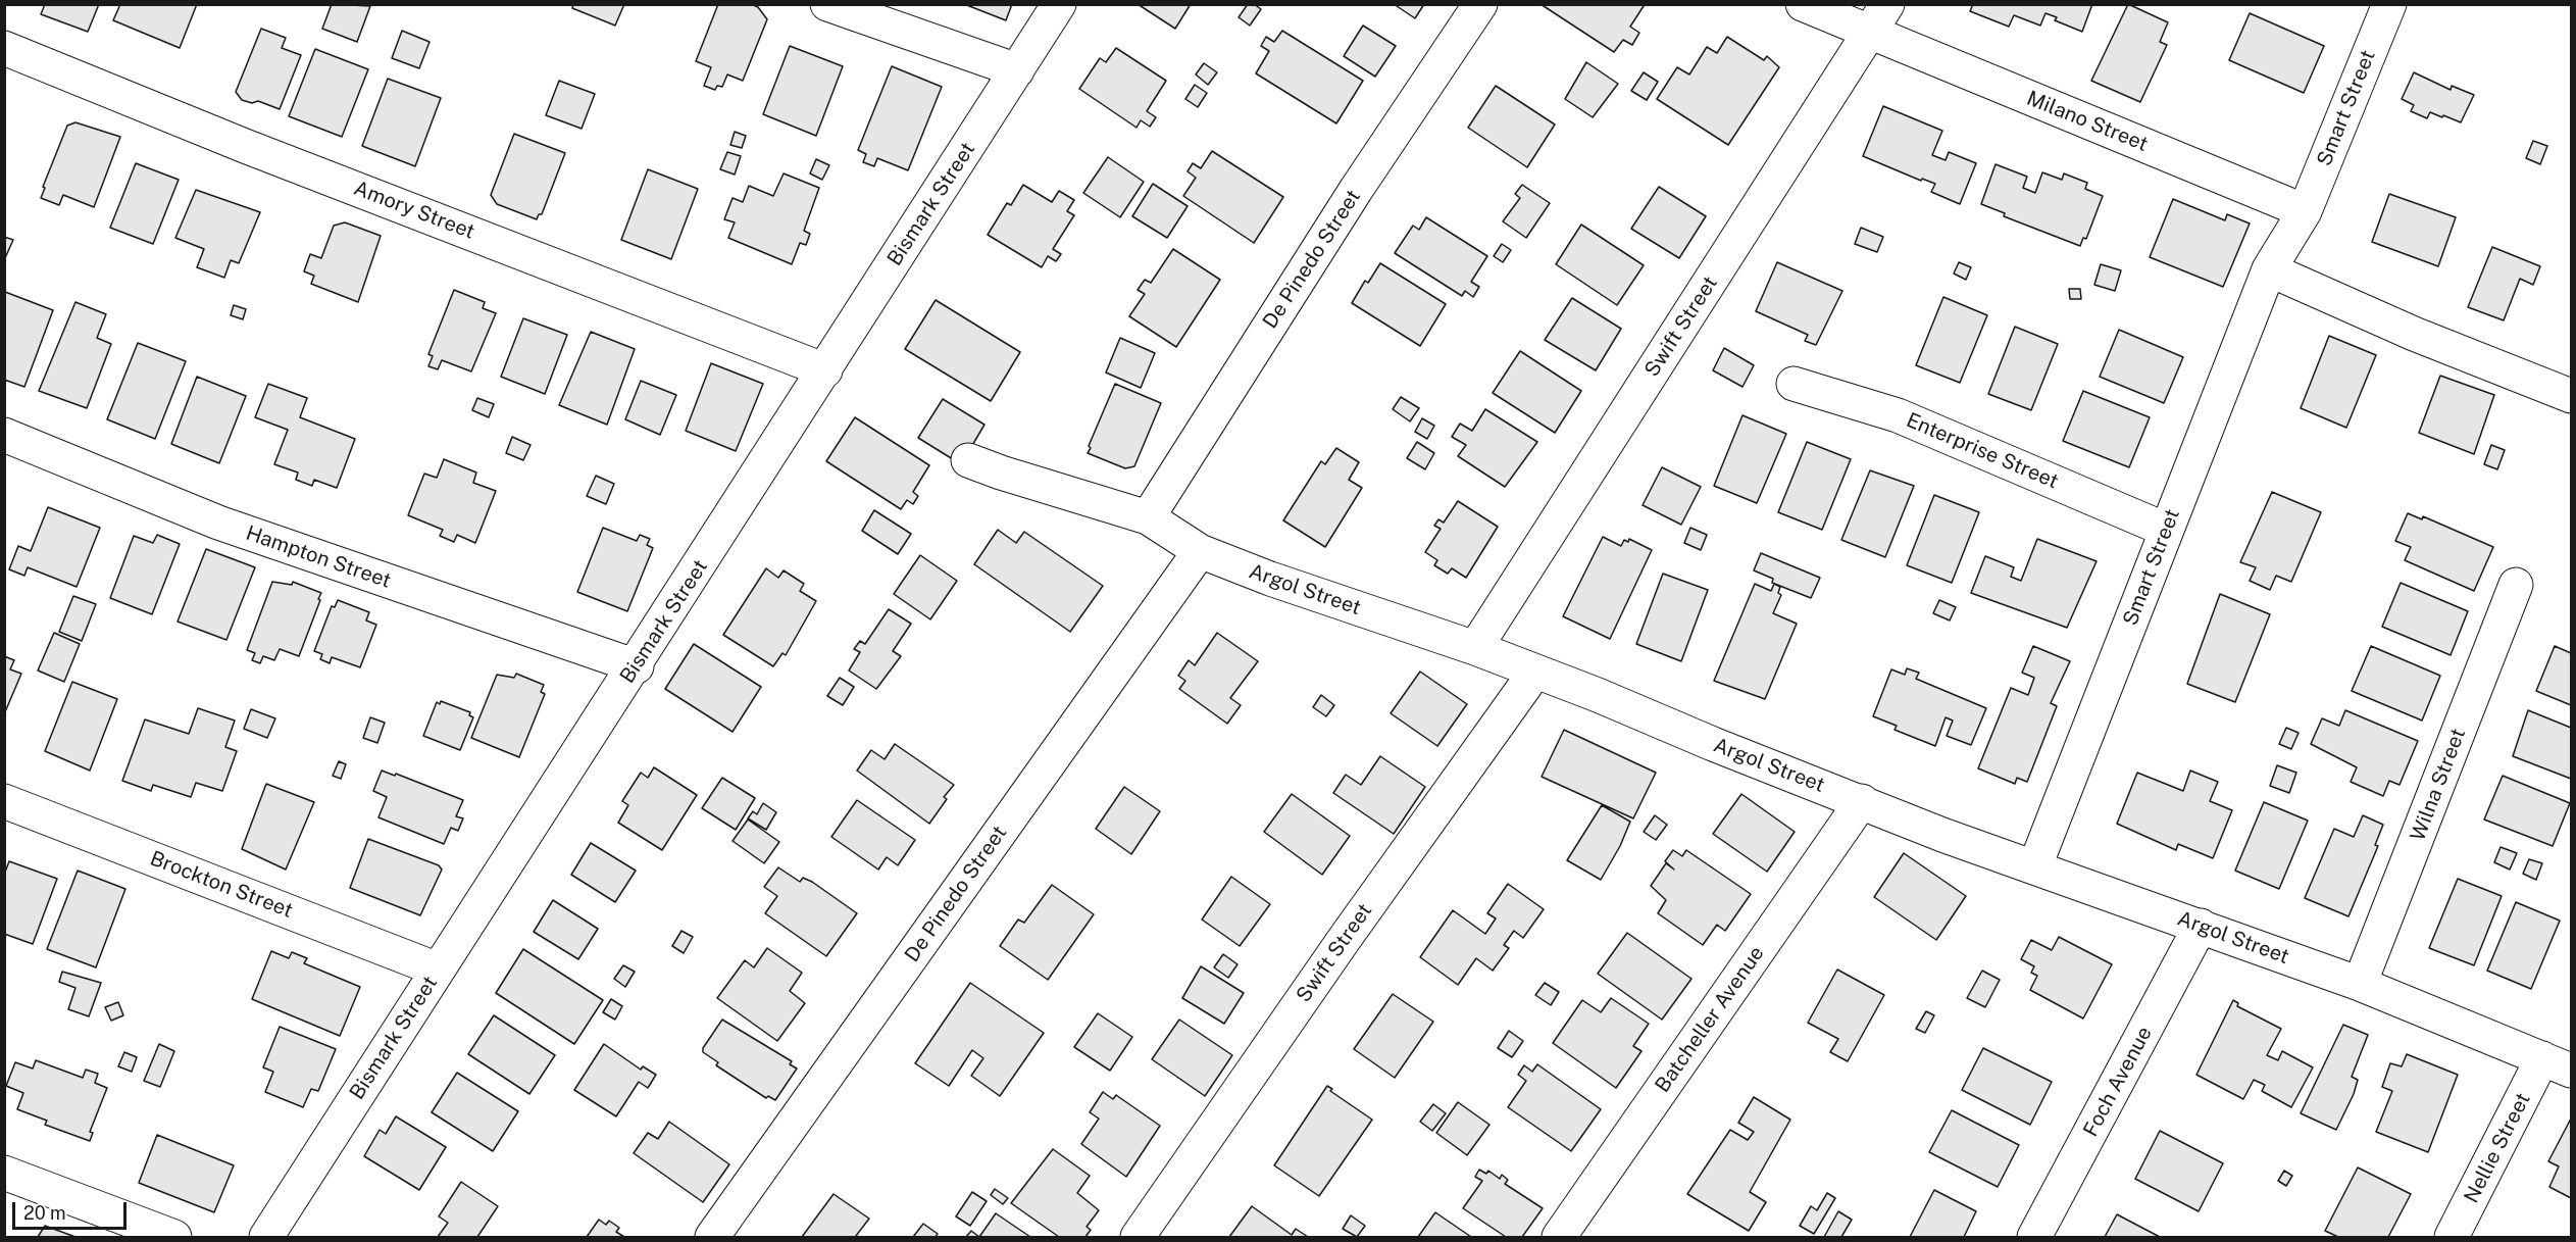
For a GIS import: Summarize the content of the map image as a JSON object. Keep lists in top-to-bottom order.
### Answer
{
  "streets": {
    "street": [
      "Smart Street",
      "Milano Street",
      "Bismark Street",
      "Amory Street",
      "De Pinedo Street",
      "Swift Street",
      "Enterprise Street",
      "Hampton Street",
      "Argol Street",
      "Wilna Street",
      "Brockton Street",
      "Batcheller Avenue",
      "Foch Avenue",
      "Nellie Street"
    ]
  },
  "crossings": [
    ["Smart Street", "Milano Street"],
    ["Smart Street", "Enterprise Street"],
    ["Smart Street", "Argol Street"],
    ["Milano Street", "Swift Street"],
    ["Bismark Street", "Amory Street"],
    ["Bismark Street", "Hampton Street"],
    ["Bismark Street", "Brockton Street"],
    ["De Pinedo Street", "Argol Street"],
    ["Swift Street", "Argol Street"],
    ["Argol Street", "Wilna Street"],
    ["Argol Street", "Batcheller Avenue"],
    ["Argol Street", "Foch Avenue"],
    ["Argol Street", "Nellie Street"]
  ],
  "scale_bar": "20 m"
}
